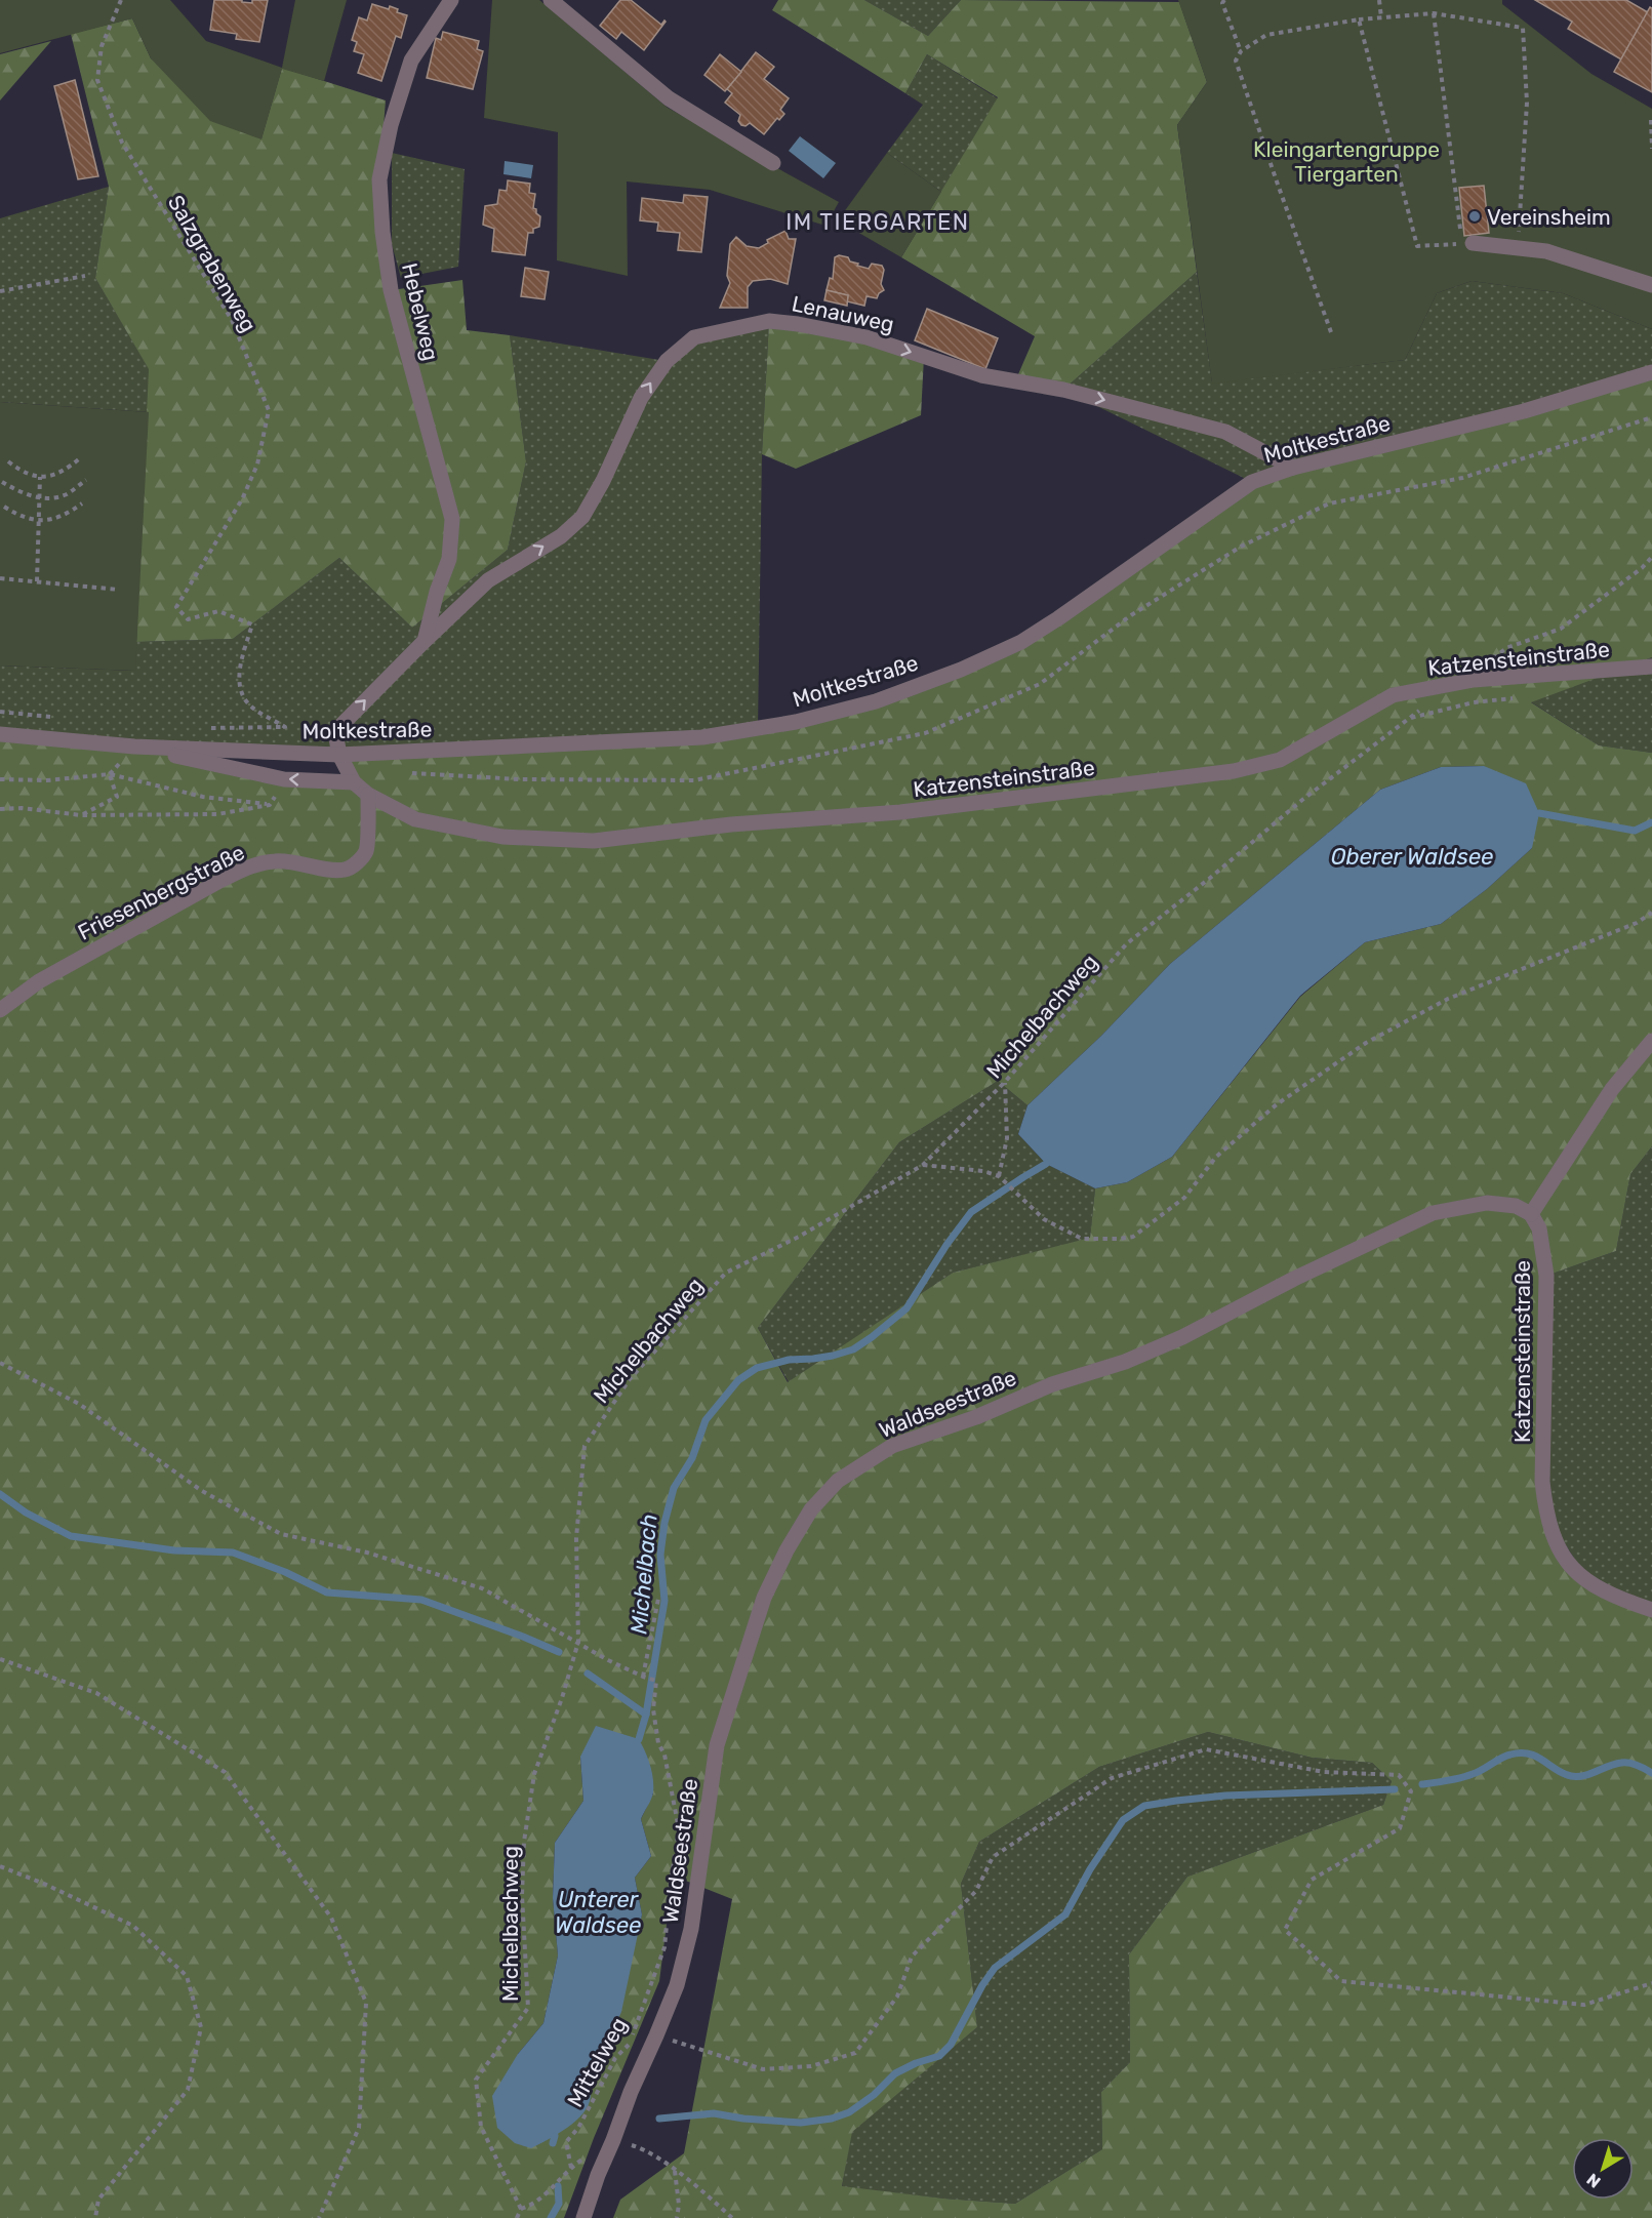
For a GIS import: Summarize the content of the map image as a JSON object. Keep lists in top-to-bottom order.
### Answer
{
  "streets": {
    "street": [
      "Hebelweg",
      "Lenauweg",
      "Moltkestraße",
      "Katzensteinstraße",
      "Friesenbergstraße",
      "Waldseestraße"
    ],
    "path": ["Salzgrabenweg", "Michelbachweg", "Mittelweg"]
  },
  "crossings": [
    ["Hebelweg", "Lenauweg"],
    ["Lenauweg", "Moltkestraße"],
    ["Moltkestraße", "Katzensteinstraße"],
    ["Katzensteinstraße", "Friesenbergstraße"],
    ["Katzensteinstraße", "Waldseestraße"],
    ["Michelbachweg", "Mittelweg"]
  ],
  "one_way": ["Lenauweg"],
  "districts": ["IM TIERGARTEN"],
  "water": ["Oberer Waldsee", "Michelbach", "Unterer Waldsee"],
  "parks": ["Kleingartengruppe Tiergarten"],
  "places": ["Vereinsheim"],
  "north": "bottom left"
}
